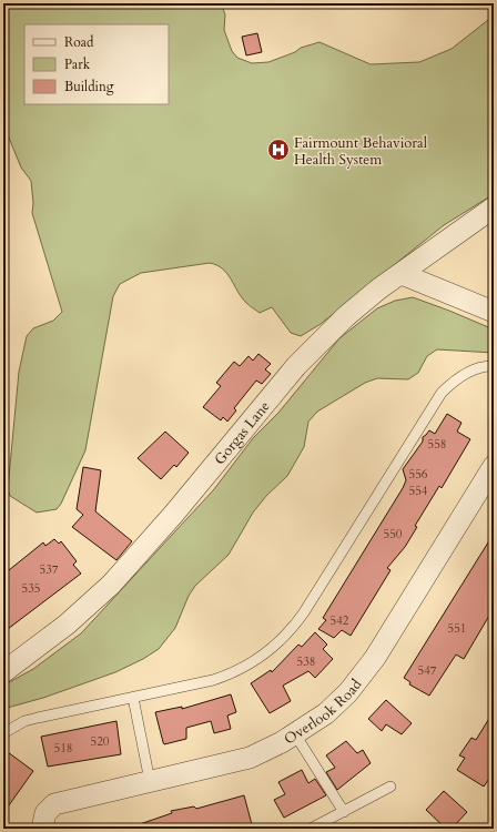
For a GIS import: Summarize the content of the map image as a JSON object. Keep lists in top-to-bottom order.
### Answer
{
  "streets": {
    "street": ["Gorgas Lane", "Overlook Road"]
  },
  "places": {
    "hospital": ["Fairmount Behavioral Health System"]
  },
  "house_numbers": [
    "558",
    "556",
    "554",
    "550",
    "537",
    "535",
    "542",
    "551",
    "538",
    "547",
    "520",
    "518"
  ],
  "legend": ["Road", "Park", "Building"]
}
